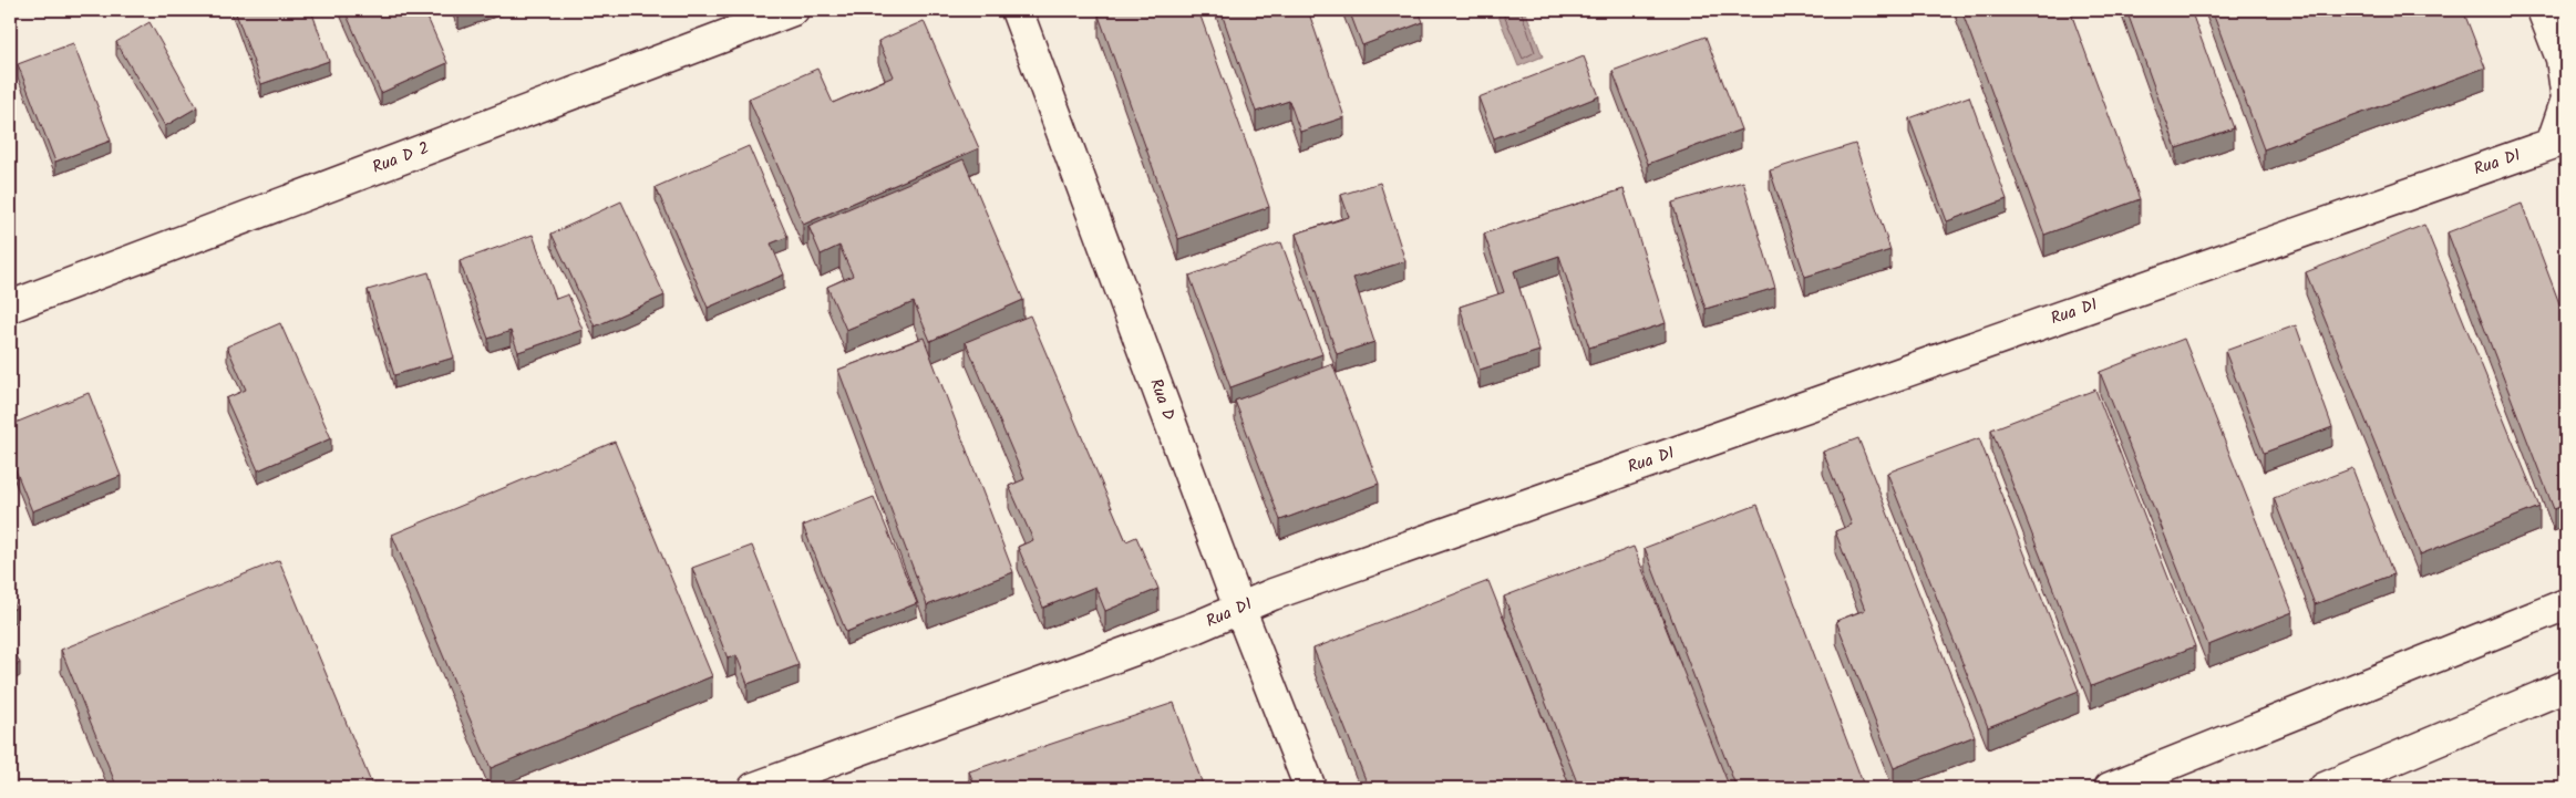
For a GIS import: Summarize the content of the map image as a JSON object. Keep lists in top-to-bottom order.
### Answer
{
  "streets": {
    "street": ["Rua D 2", "Rua D1", "Rua D"]
  },
  "crossings": [
    ["Rua D1", "Rua D"]
  ]
}
